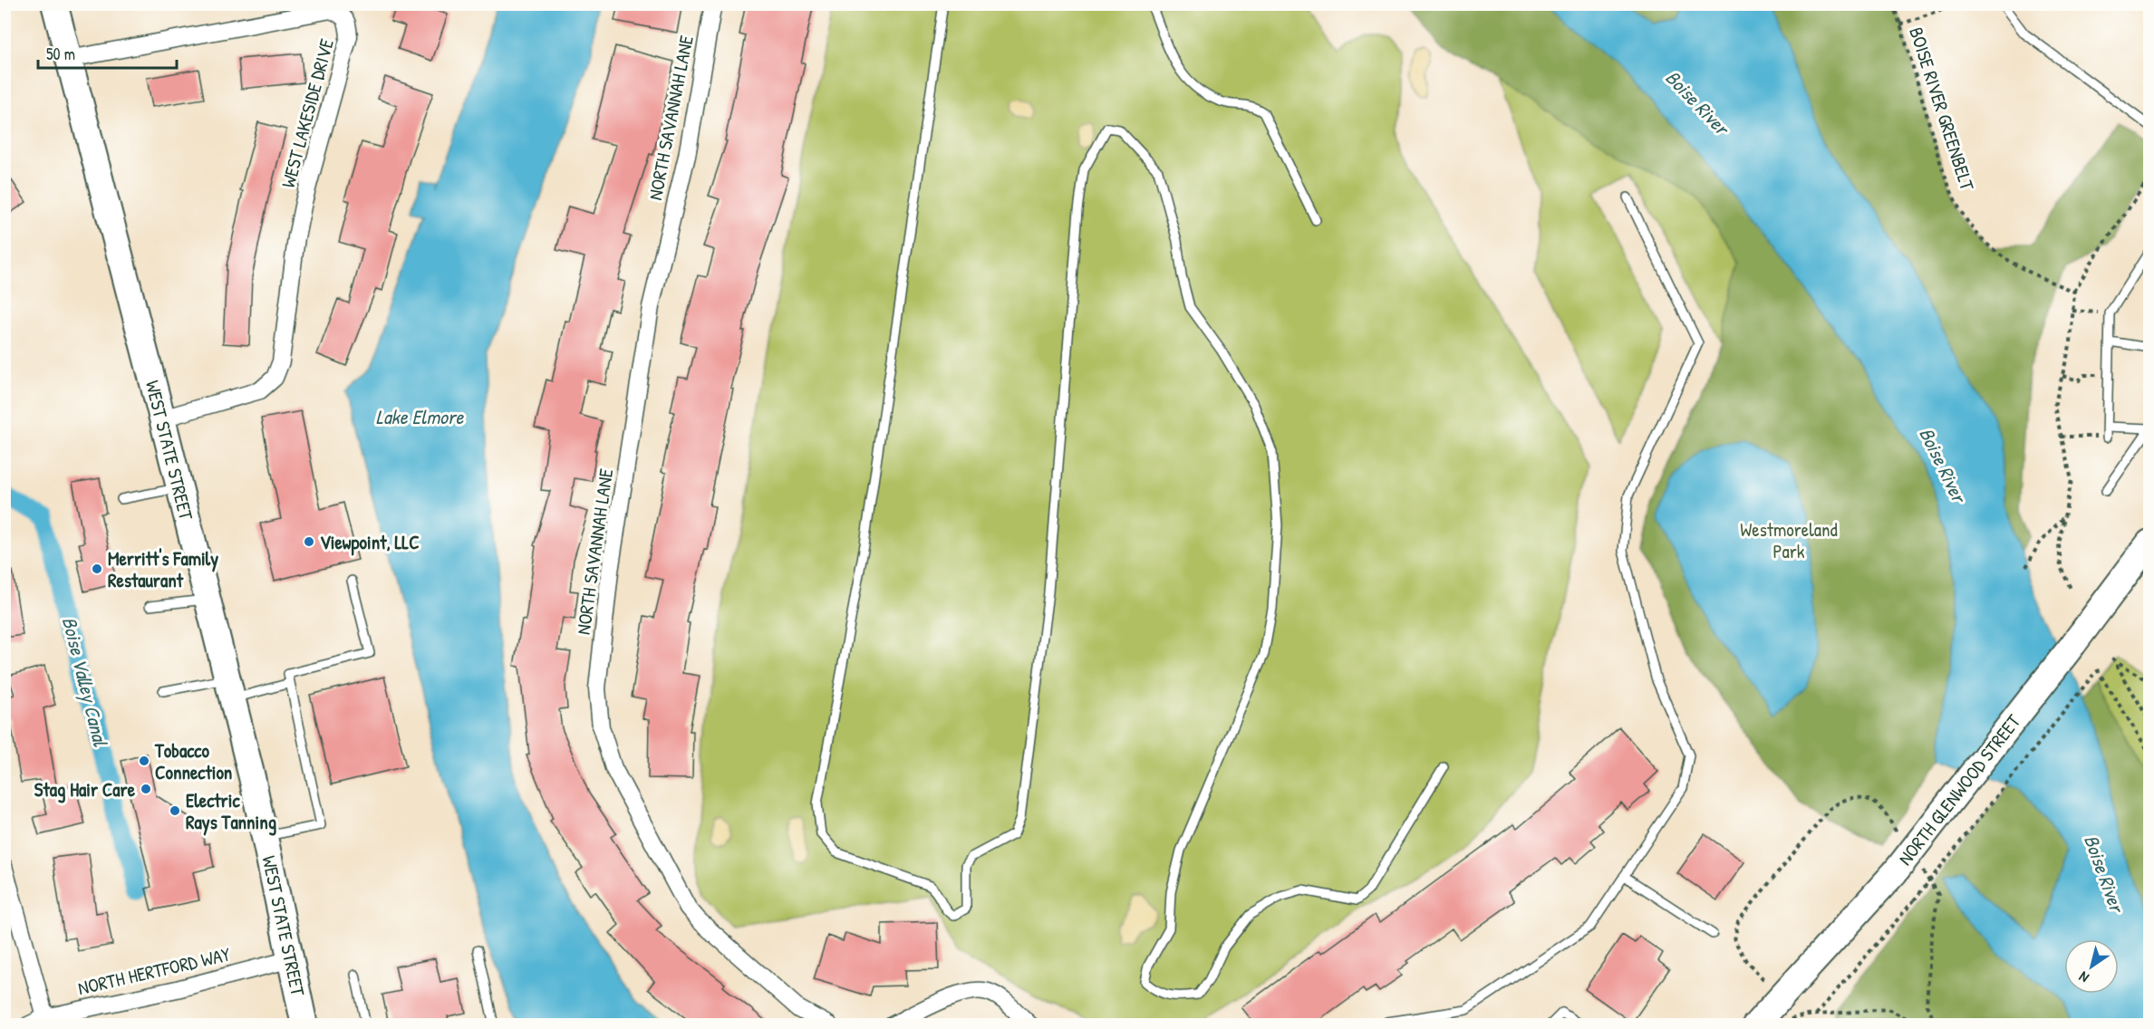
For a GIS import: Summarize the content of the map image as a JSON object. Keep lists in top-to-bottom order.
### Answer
{
  "streets": {
    "main road": ["WEST STATE STREET", "NORTH GLENWOOD STREET"],
    "street": ["WEST LAKESIDE DRIVE", "NORTH SAVANNAH LANE", "NORTH HERTFORD WAY"],
    "path": ["BOISE RIVER GREENBELT"]
  },
  "crossings": [
    ["WEST LAKESIDE DRIVE", "WEST STATE STREET"],
    ["WEST STATE STREET", "NORTH HERTFORD WAY"]
  ],
  "water": ["Boise River", "Lake Elmore", "Boise Valley Canal"],
  "parks": ["Westmoreland Park"],
  "places": [
    "Viewpoint, LLC",
    "Merritt's Family Restaurant",
    "Tobacco Connection",
    "Stag Hair Care",
    "Electric Rays Tanning"
  ],
  "scale_bar": "50 m",
  "north": "bottom left"
}
